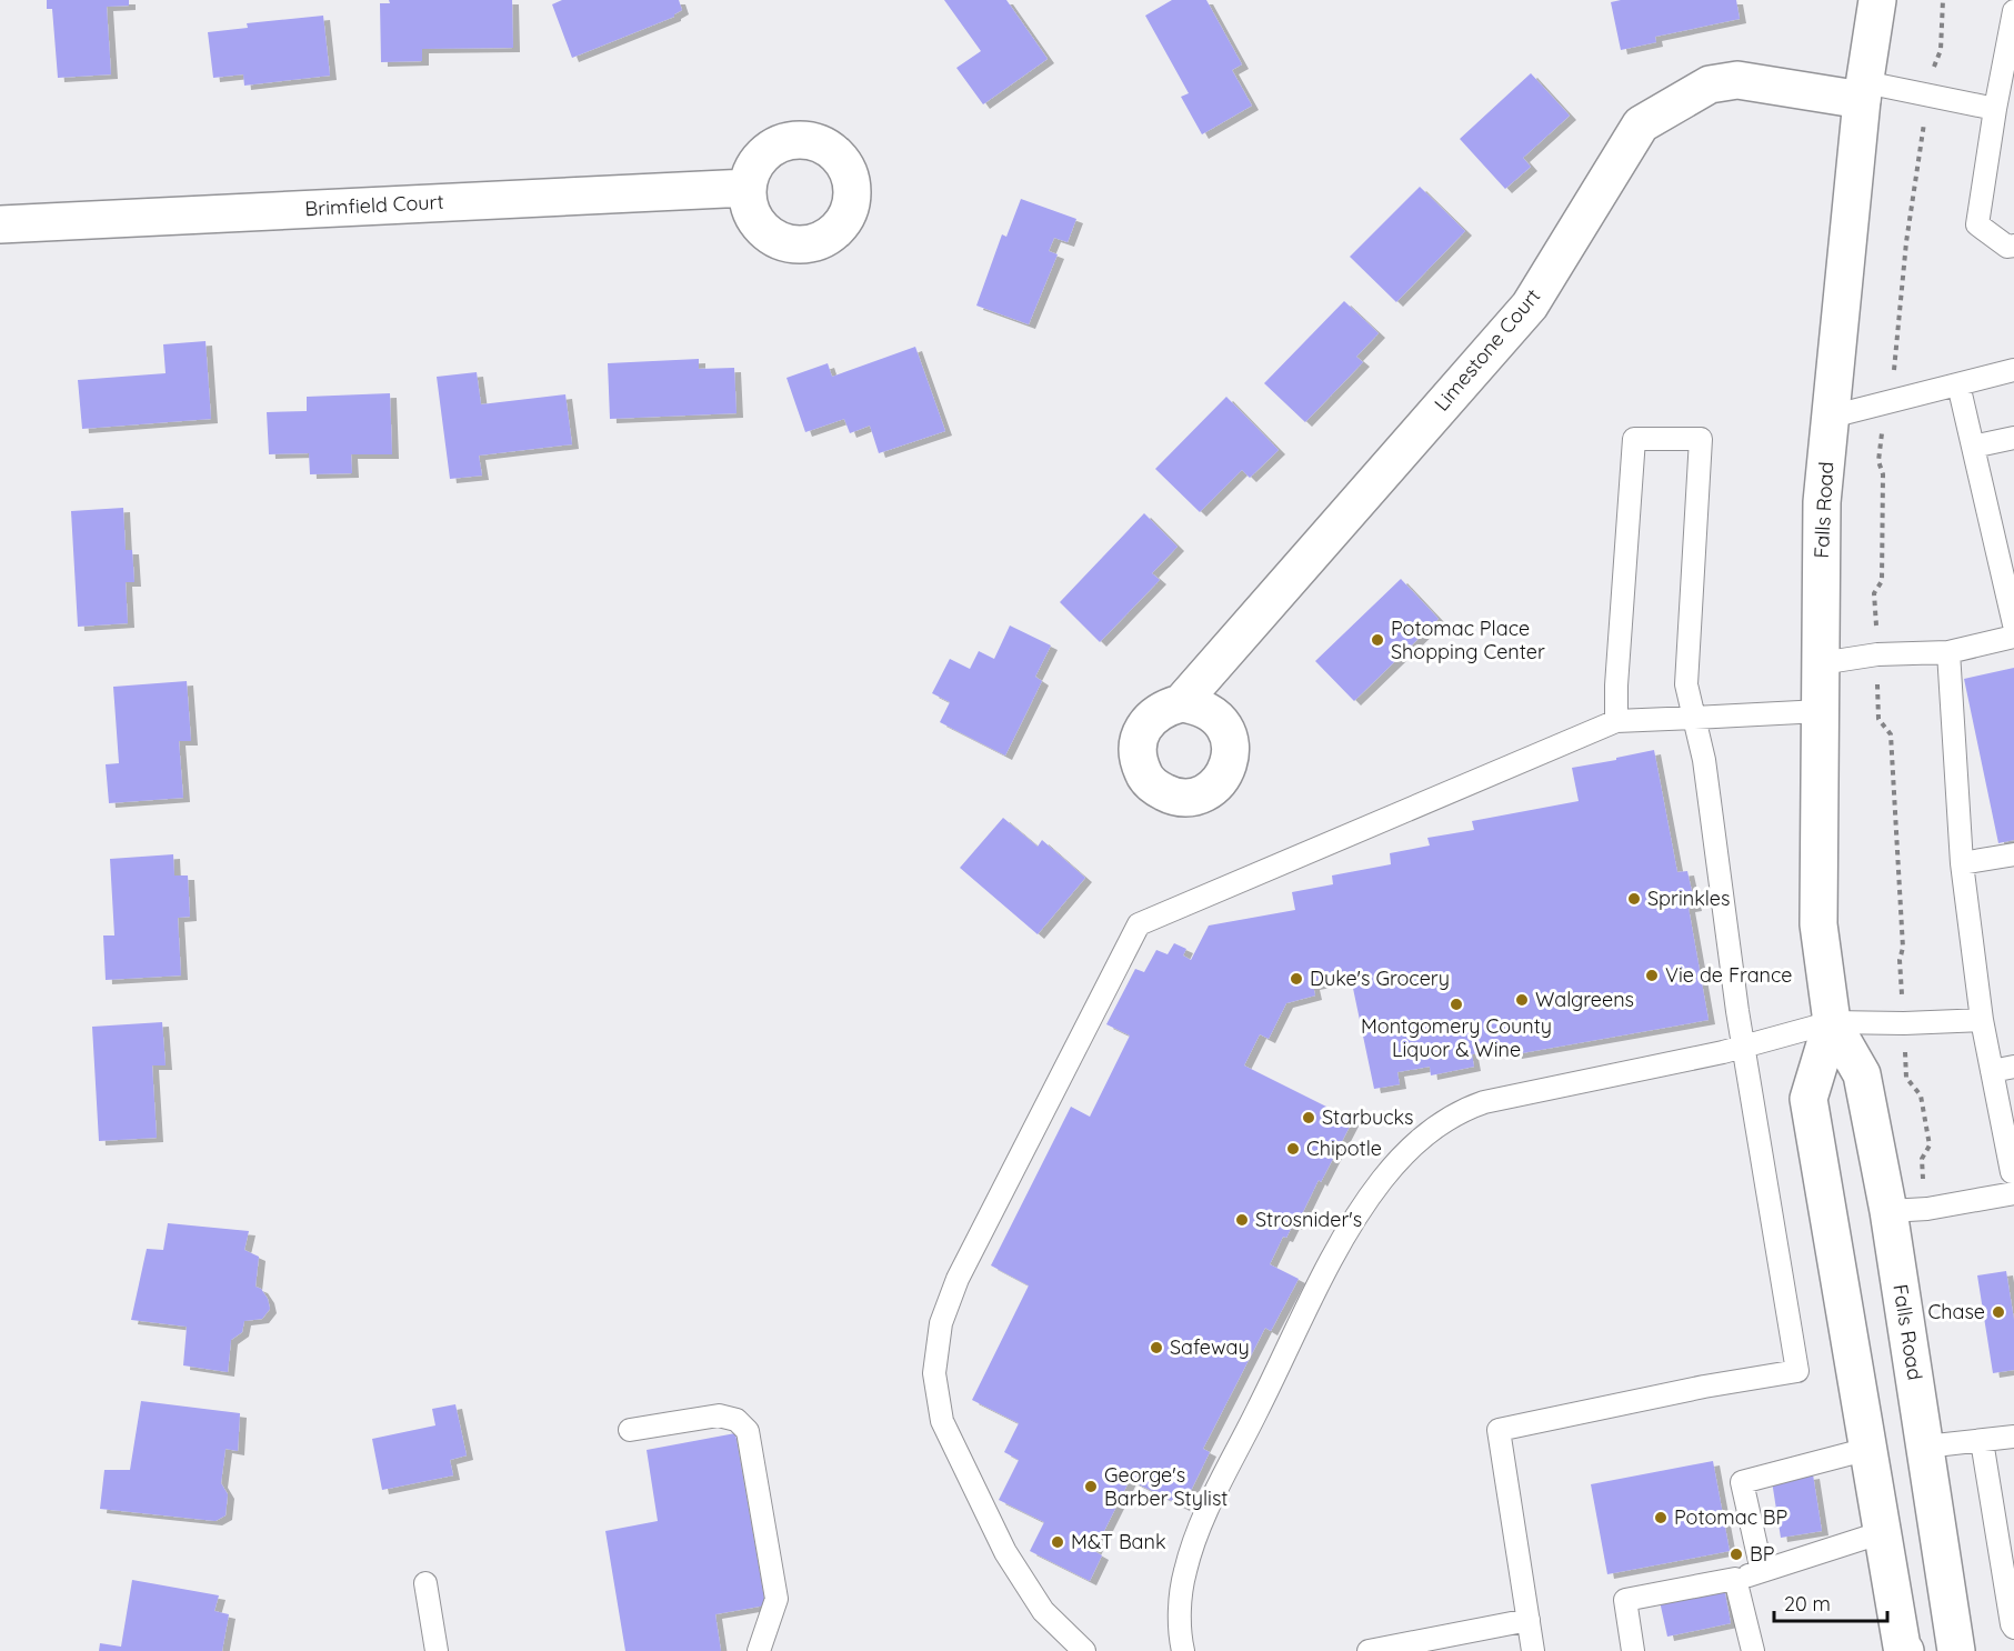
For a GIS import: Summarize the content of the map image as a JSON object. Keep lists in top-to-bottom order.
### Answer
{
  "streets": {
    "main road": ["Brimfield Court", "Limestone Court", "Falls Road"]
  },
  "crossings": [
    ["Limestone Court", "Falls Road"]
  ],
  "places": [
    "Potomac Place Shopping Center",
    "Sprinkles",
    "Vie de France",
    "Duke's Grocery",
    "Walgreens",
    "Montgomery County Liquor & Wine",
    "Starbucks",
    "Chipotle",
    "Strosnider's",
    "Chase",
    "Safeway",
    "George's Barber Stylist",
    "Potomac BP",
    "M&T Bank",
    "BP"
  ],
  "scale_bar": "20 m"
}
